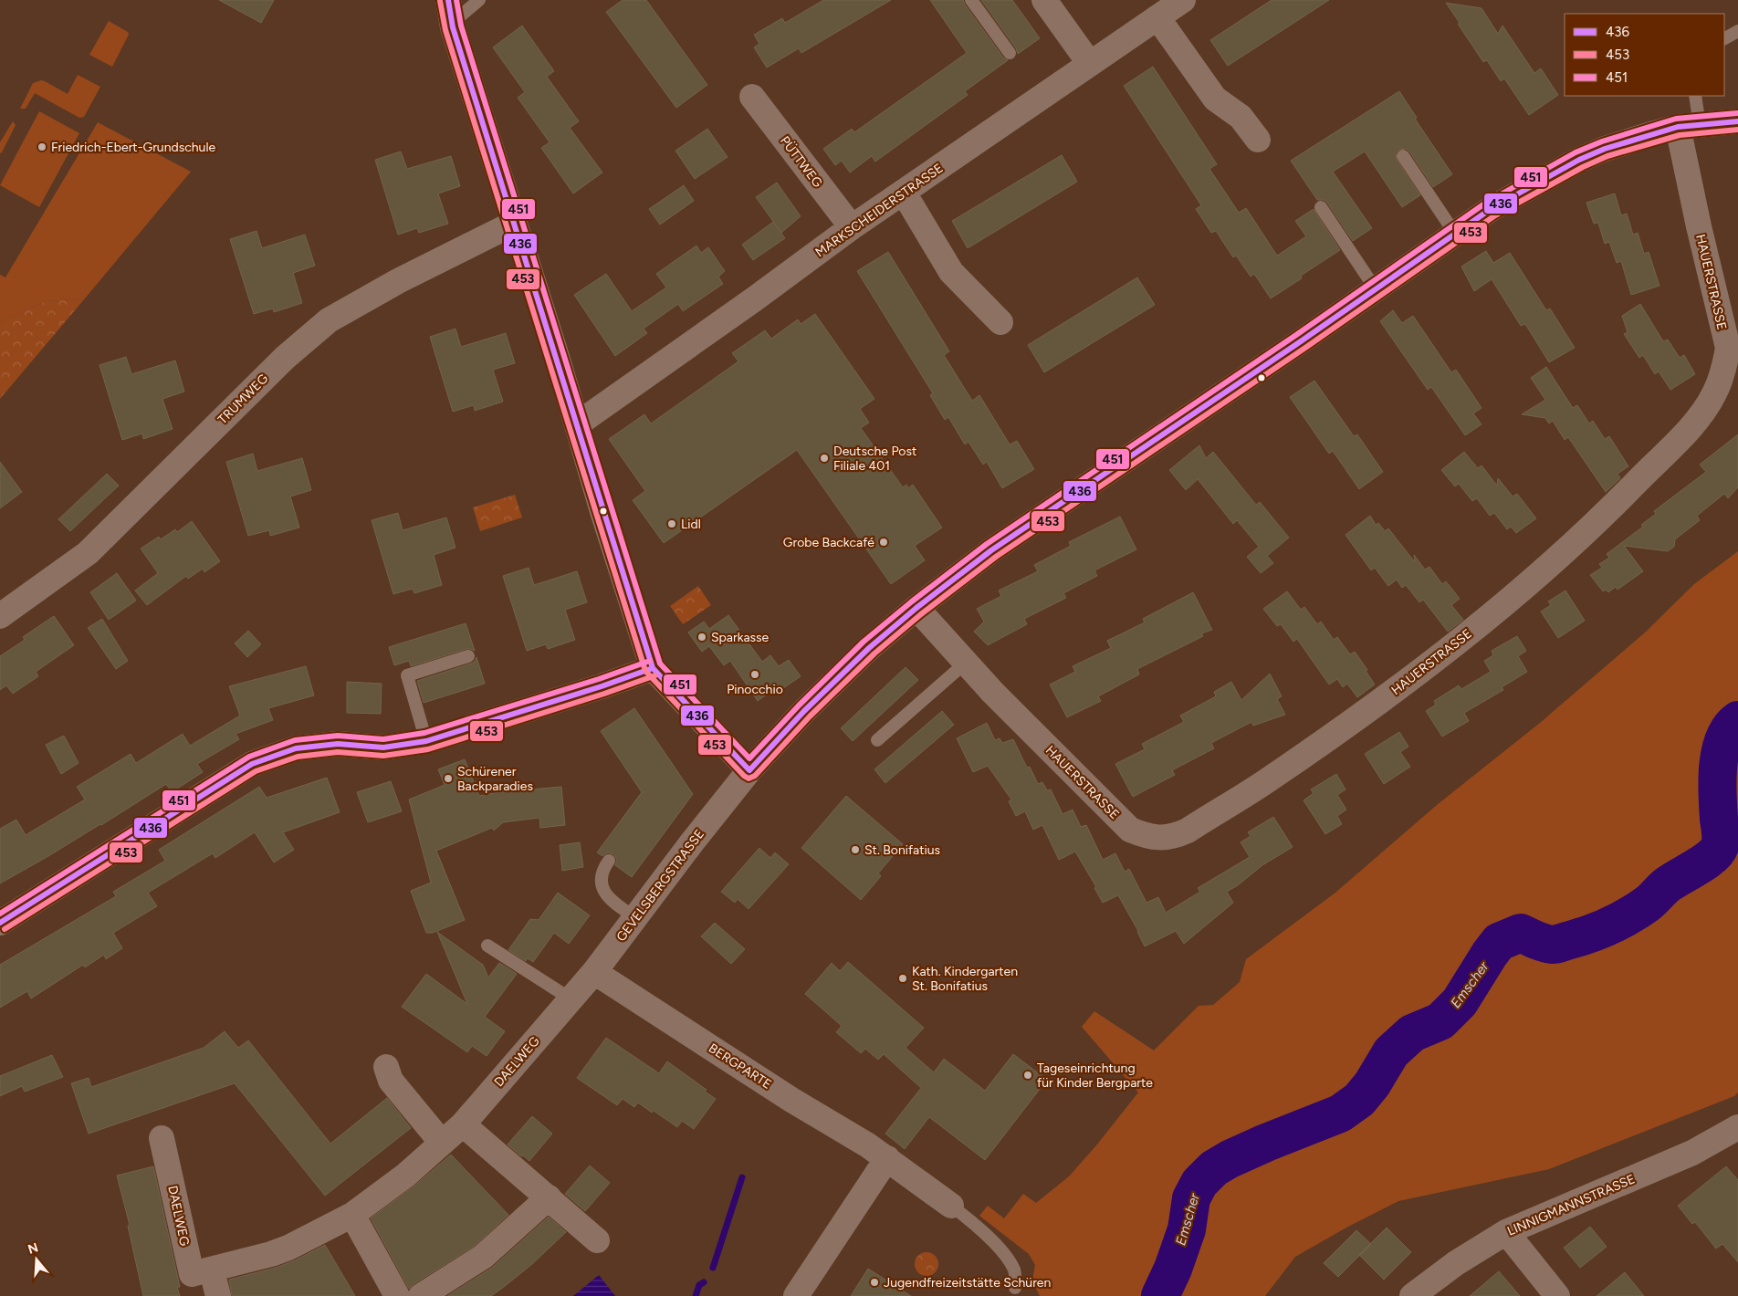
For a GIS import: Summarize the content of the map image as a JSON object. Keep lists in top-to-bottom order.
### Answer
{
  "streets": {
    "street": [
      "PÜTTWEG",
      "MARKSCHEIDERSTRASSE",
      "HAUERSTRASSE",
      "TRUMWEG",
      "GEVELSBERGSTRASSE",
      "DAELWEG",
      "BERGPARTE",
      "LINNIGMANNSTRASSE"
    ]
  },
  "crossings": [
    ["PÜTTWEG", "MARKSCHEIDERSTRASSE"],
    ["HAUERSTRASSE", "GEVELSBERGSTRASSE"],
    ["GEVELSBERGSTRASSE", "DAELWEG"],
    ["GEVELSBERGSTRASSE", "BERGPARTE"]
  ],
  "water": ["Emscher"],
  "places": [
    "Friedrich-Ebert-Grundschule",
    "Deutsche Post Filiale 401",
    "Lidl",
    "Grobe Backcafé",
    "Sparkasse",
    "Pinocchio",
    "Schürener Backparadies",
    "St. Bonifatius",
    "Kath. Kindergarten St. Bonifatius",
    "Tageseinrichtung für Kinder Bergparte",
    "Jugendfreizeitstätte Schüren"
  ],
  "lines": ["transit line 436", "transit line 451", "transit line 453"],
  "legend": ["436", "453", "451"],
  "north": "top"
}
